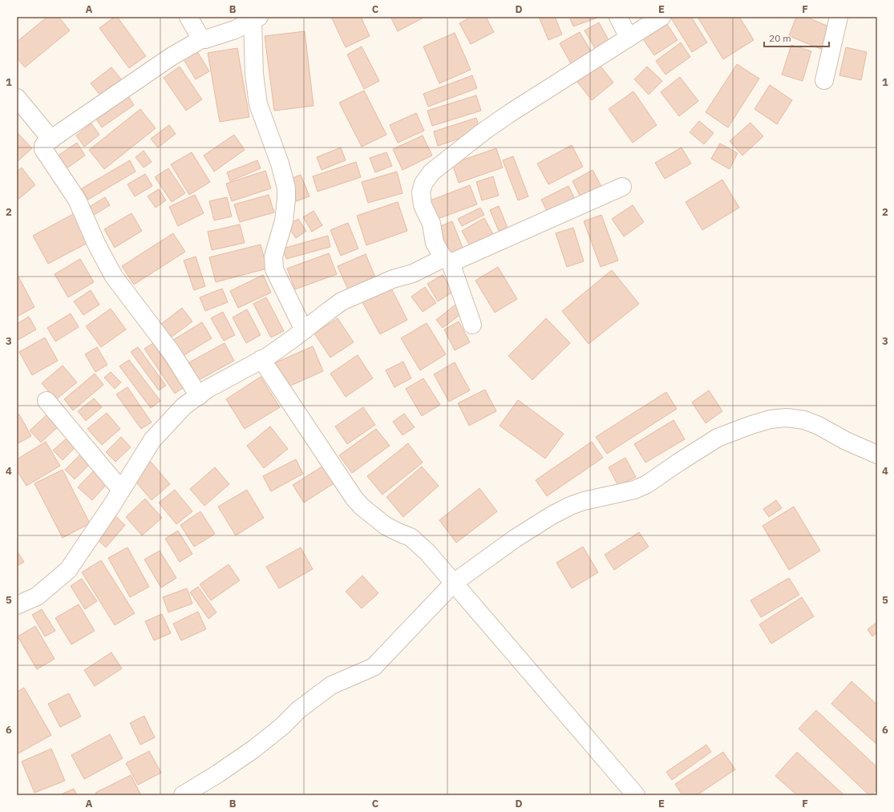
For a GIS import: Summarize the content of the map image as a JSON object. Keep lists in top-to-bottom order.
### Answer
{
  "scale_bar": "20 m",
  "grid": {
    "columns": [
      "A",
      "B",
      "C",
      "D",
      "E",
      "F"
    ],
    "rows": [
      "1",
      "2",
      "3",
      "4",
      "5",
      "6"
    ]
  }
}
